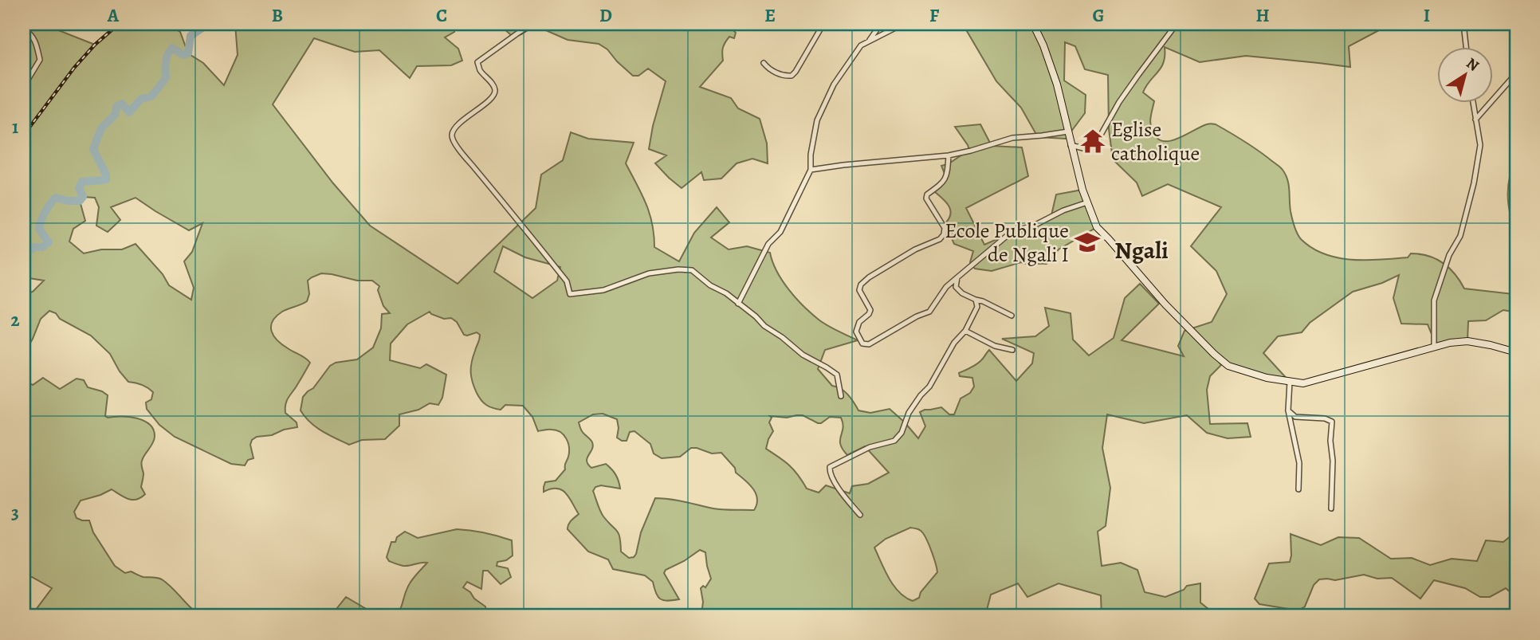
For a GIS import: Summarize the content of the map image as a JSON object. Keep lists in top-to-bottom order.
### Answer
{
  "districts": ["Ngali"],
  "places": {
    "temple": ["Eglise catholique"],
    "school or university": ["Ecole Publique de Ngali I"]
  },
  "north": "top right",
  "grid": {
    "columns": [
      "A",
      "B",
      "C",
      "D",
      "E",
      "F",
      "G",
      "H",
      "I"
    ],
    "rows": ["1", "2", "3"]
  }
}
